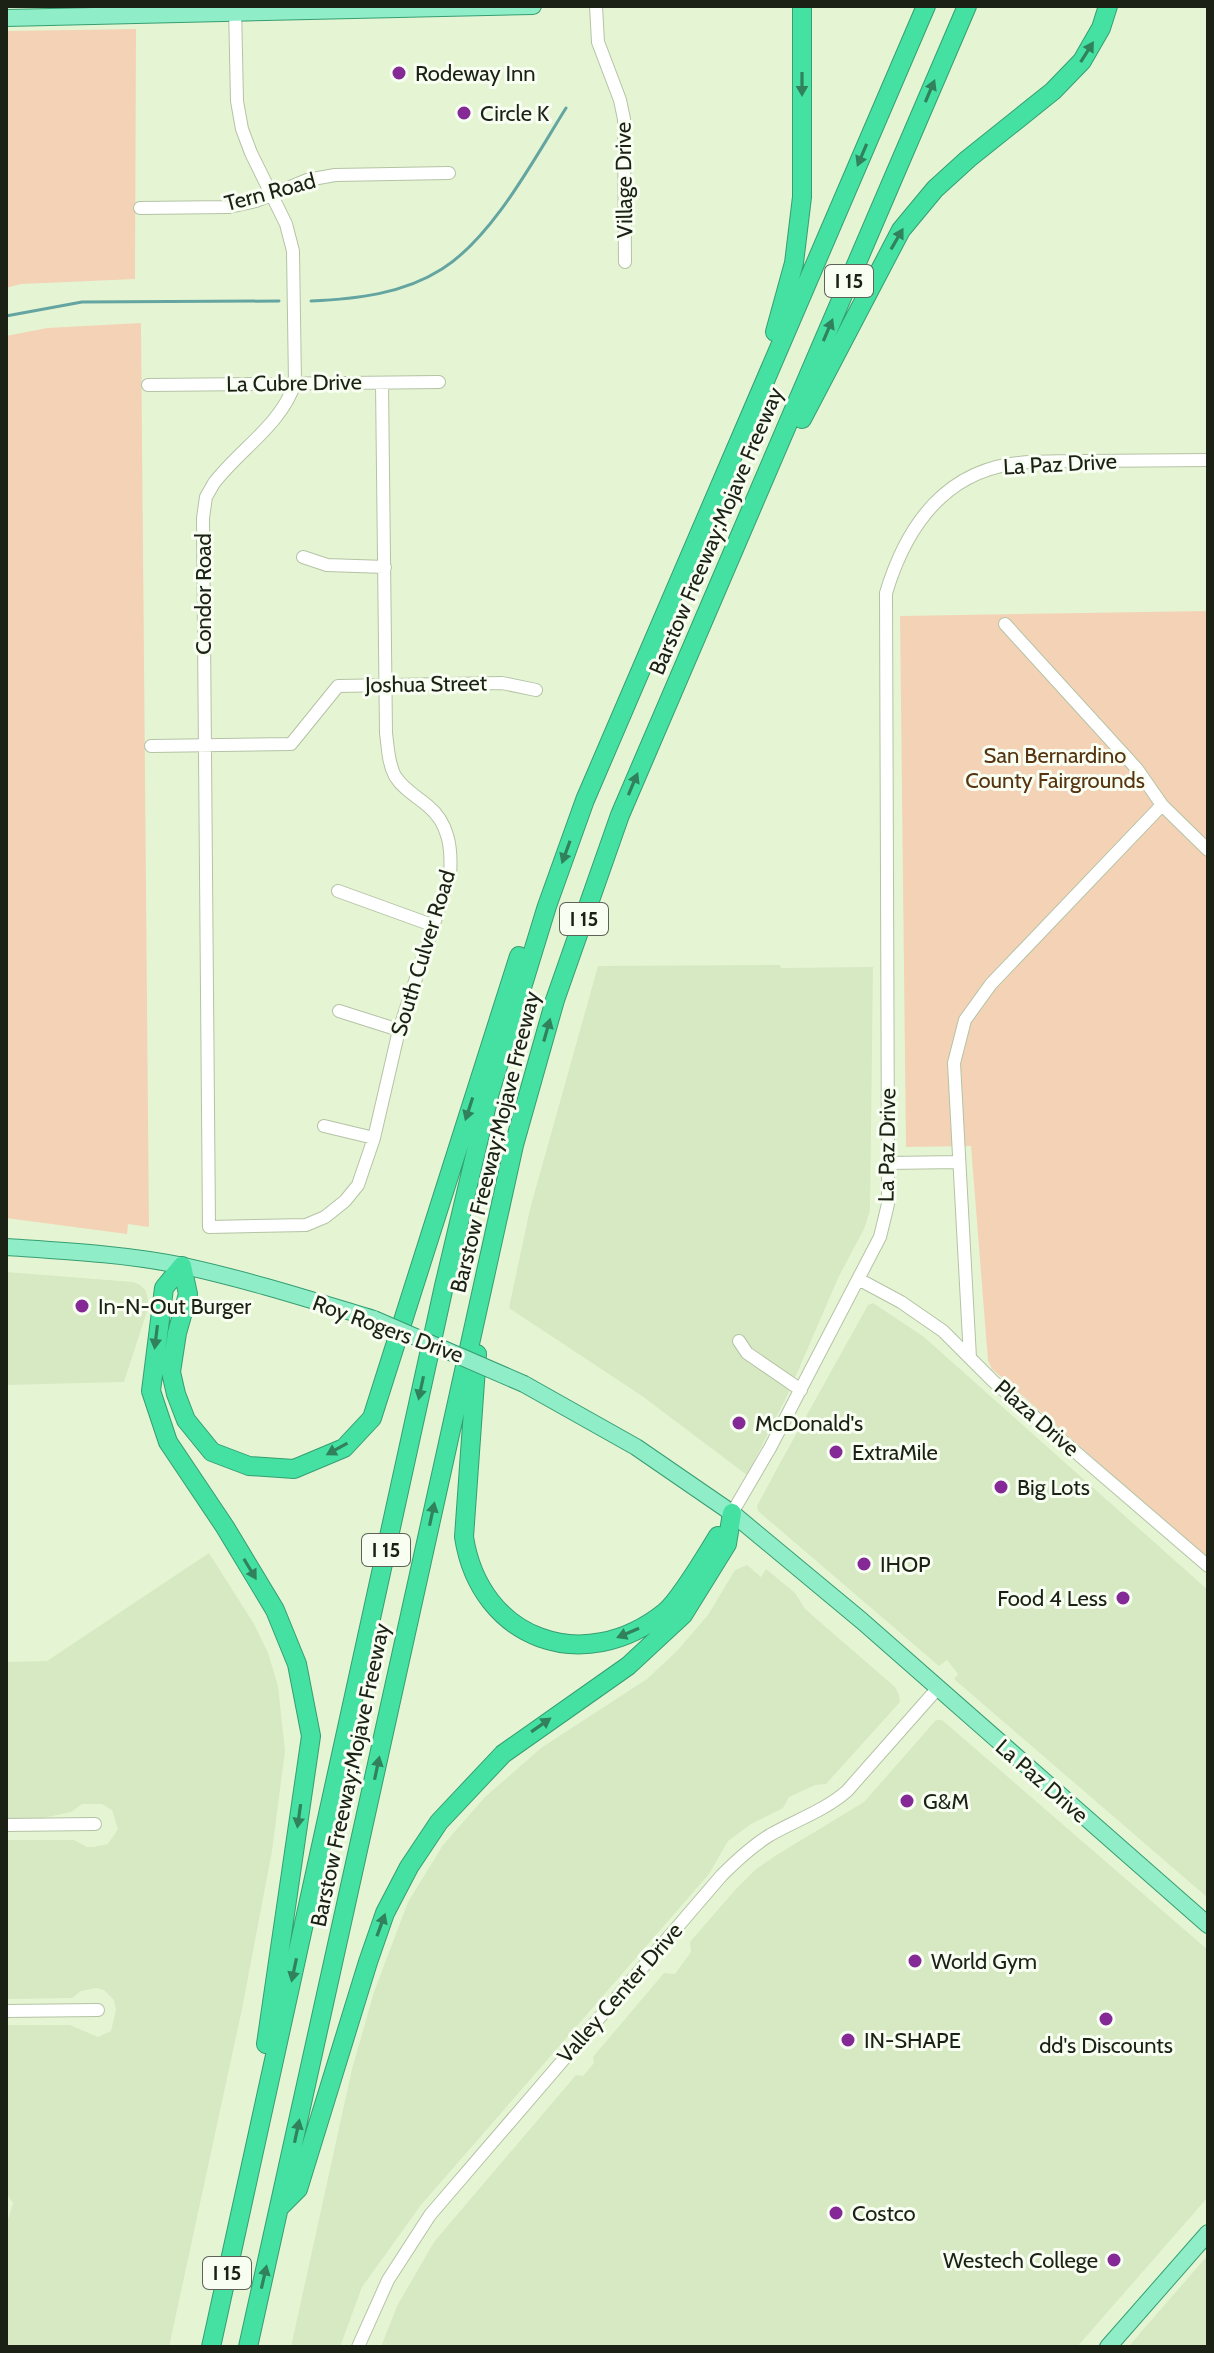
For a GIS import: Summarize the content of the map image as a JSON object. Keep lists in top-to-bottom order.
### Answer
{
  "streets": {
    "highway": ["I 15", "Barstow Freeway;Mojave Freeway"],
    "main road": ["La Paz Drive", "Roy Rogers Drive"],
    "street": [
      "Village Drive",
      "Tern Road",
      "La Cubre Drive",
      "Condor Road",
      "Joshua Street",
      "South Culver Road",
      "Plaza Drive",
      "Valley Center Drive"
    ]
  },
  "crossings": [
    ["Tern Road", "Condor Road"],
    ["La Cubre Drive", "Condor Road"],
    ["La Cubre Drive", "South Culver Road"],
    ["La Paz Drive", "Roy Rogers Drive"],
    ["La Paz Drive", "Plaza Drive"],
    ["La Paz Drive", "Valley Center Drive"],
    ["Condor Road", "Joshua Street"],
    ["Condor Road", "South Culver Road"],
    ["Joshua Street", "South Culver Road"]
  ],
  "parks": ["San Bernardino County Fairgrounds"],
  "places": [
    "Rodeway Inn",
    "Circle K",
    "In-N-Out Burger",
    "McDonald's",
    "ExtraMile",
    "Big Lots",
    "IHOP",
    "Food 4 Less",
    "G&M",
    "World Gym",
    "dd's Discounts",
    "IN-SHAPE",
    "Costco",
    "Westech College"
  ]
}
